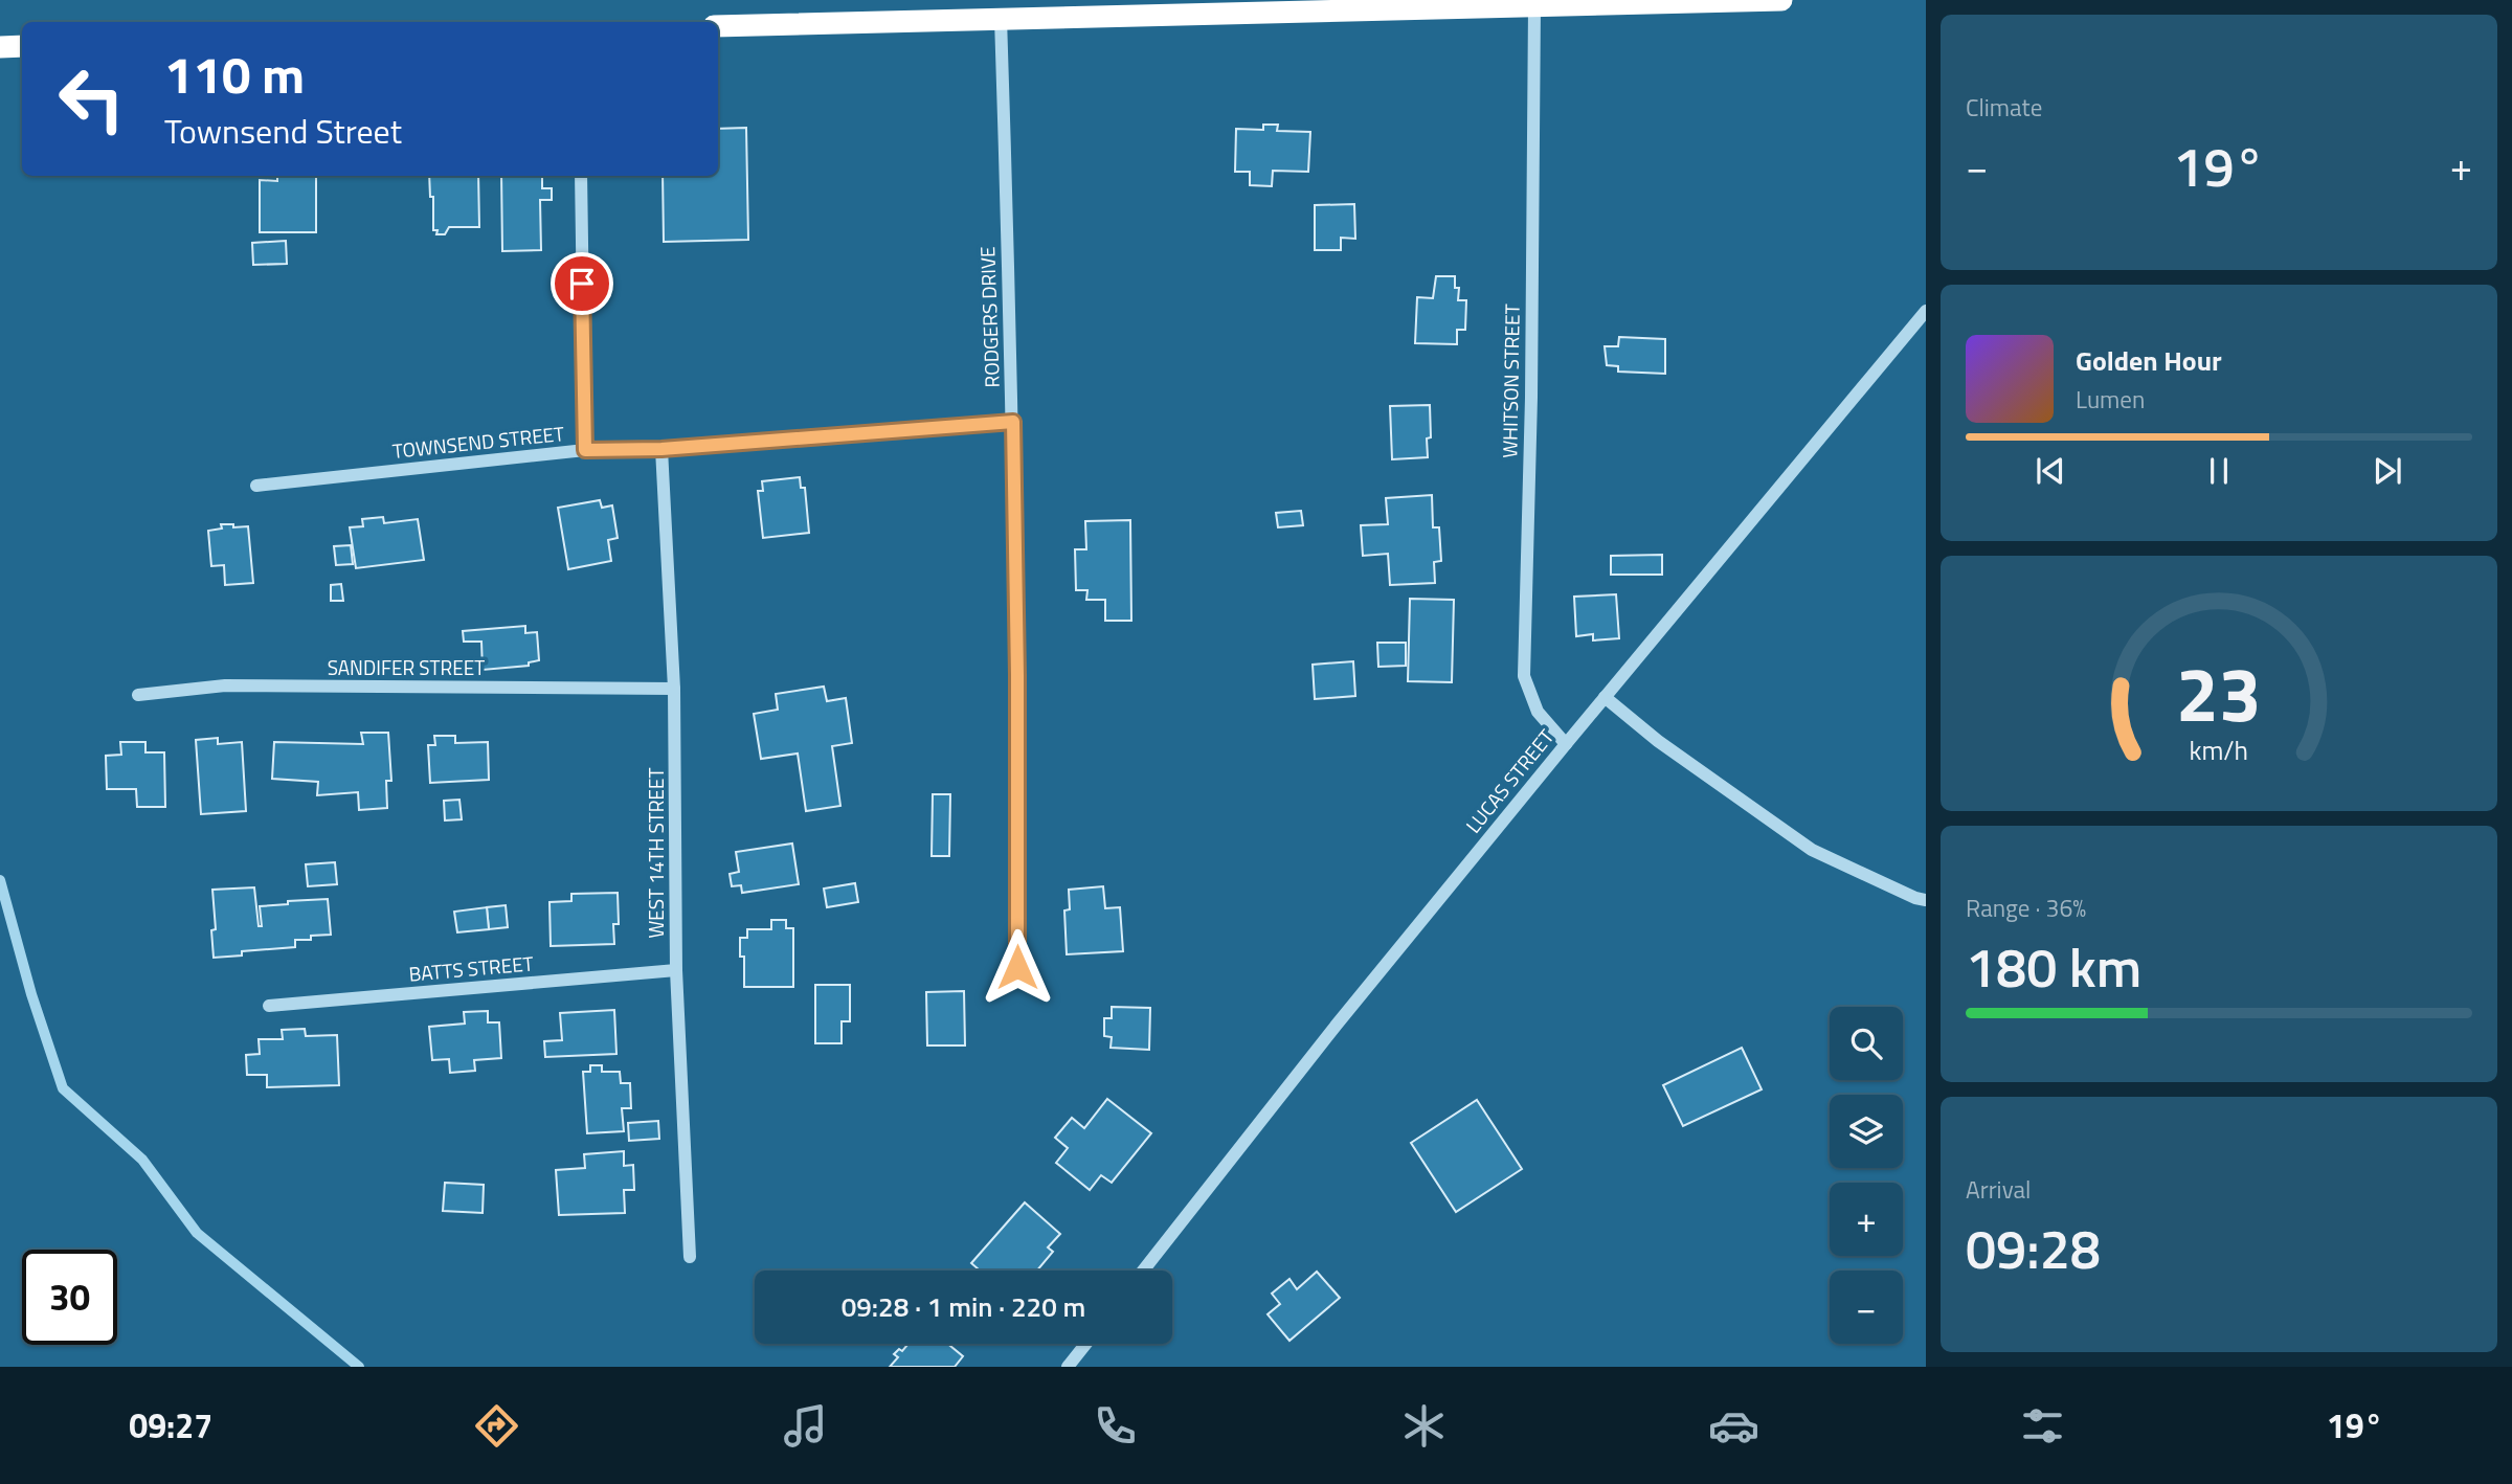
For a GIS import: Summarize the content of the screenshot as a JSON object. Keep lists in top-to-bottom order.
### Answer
{
  "streets": {
    "street": [
      "RODGERS DRIVE",
      "WHITSON STREET",
      "TOWNSEND STREET",
      "SANDIFER STREET",
      "LUCAS STREET",
      "WEST 14TH STREET",
      "BATTS STREET"
    ]
  },
  "crossings": [
    ["RODGERS DRIVE", "TOWNSEND STREET"],
    ["WHITSON STREET", "LUCAS STREET"],
    ["TOWNSEND STREET", "WEST 14TH STREET"],
    ["SANDIFER STREET", "WEST 14TH STREET"],
    ["WEST 14TH STREET", "BATTS STREET"]
  ],
  "page": {
    "tile": [
      "Climate",
      ["Range · 36%", "180 km"],
      ["Arrival", "09:28"]
    ],
    "turn": ["110 m", "Townsend Street"],
    "heat": ["−", "19°", "+"],
    "song": ["Golden Hour", "Lumen"],
    "map_buttons": ["+", "−"],
    "limit": "30",
    "trip": "09:28 · 1 min · 220 m",
    "tabs": ["09:27", "19°"],
    "gauge": ["23", "km/h"]
  }
}
